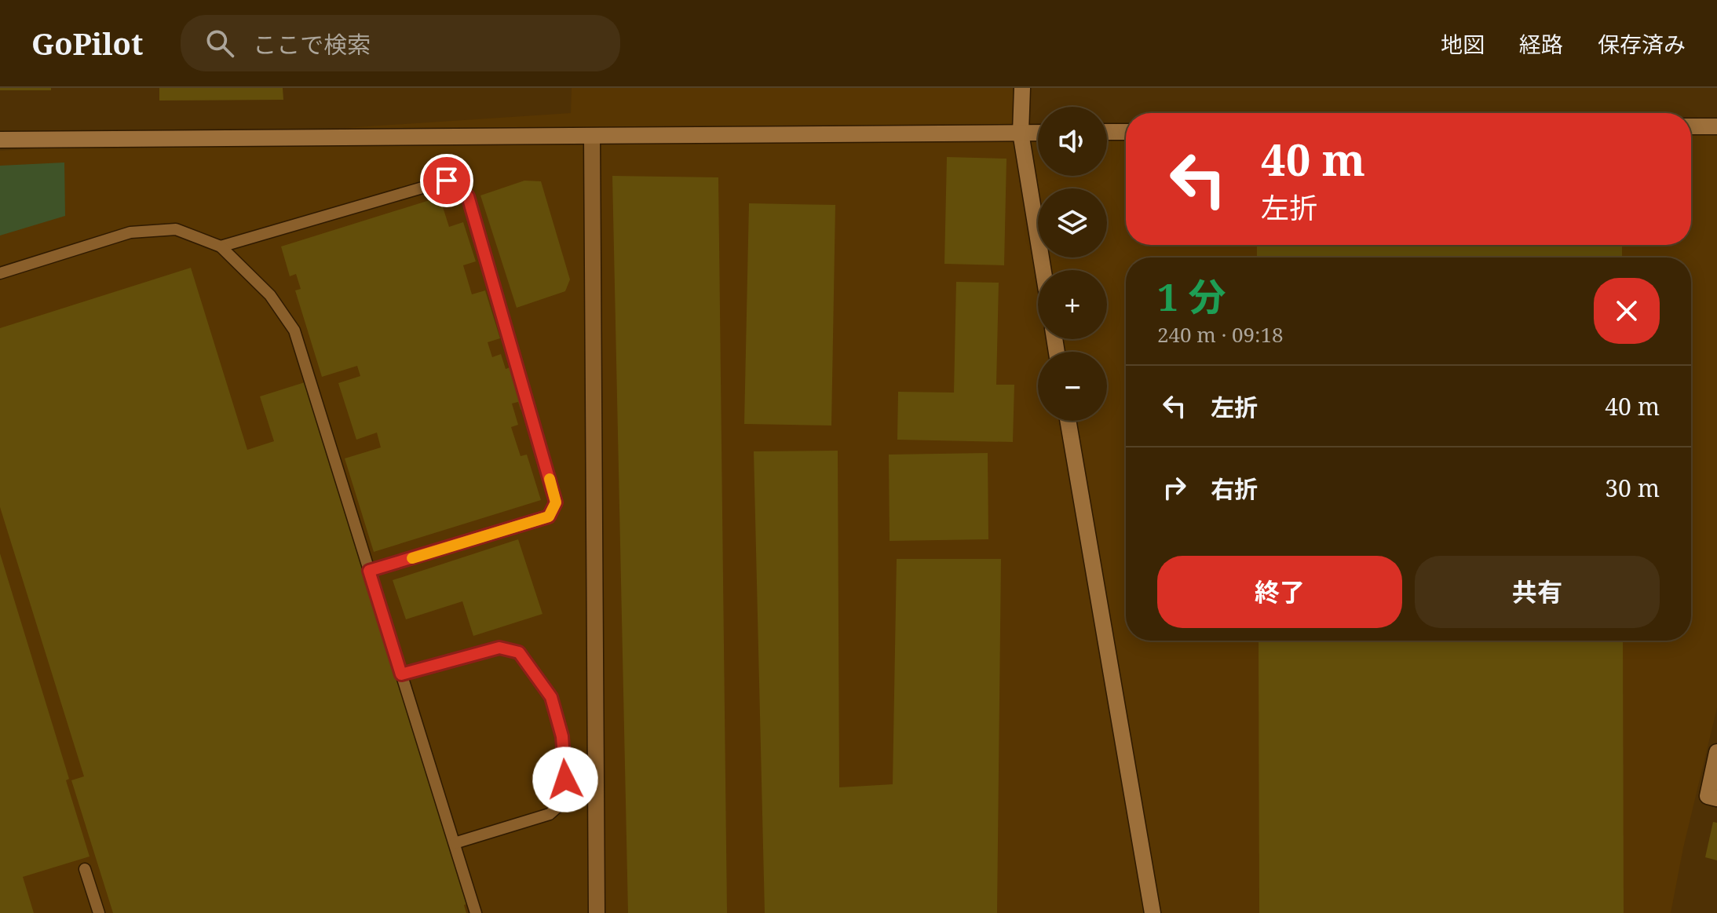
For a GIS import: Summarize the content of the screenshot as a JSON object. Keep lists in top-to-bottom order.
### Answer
{
  "page": {
    "header": "GoPilot",
    "search": "ここで検索",
    "nav": ["地図", "経路", "保存済み"],
    "map_buttons": ["+", "−"],
    "turn": ["40 m", "左折"],
    "heading": ["1 分", "240 m · 09:18"],
    "list": [
      {
        "name": "左折",
        "value": "40 m"
      },
      {
        "name": "右折",
        "value": "30 m"
      }
    ],
    "buttons": ["終了", "共有"]
  }
}
